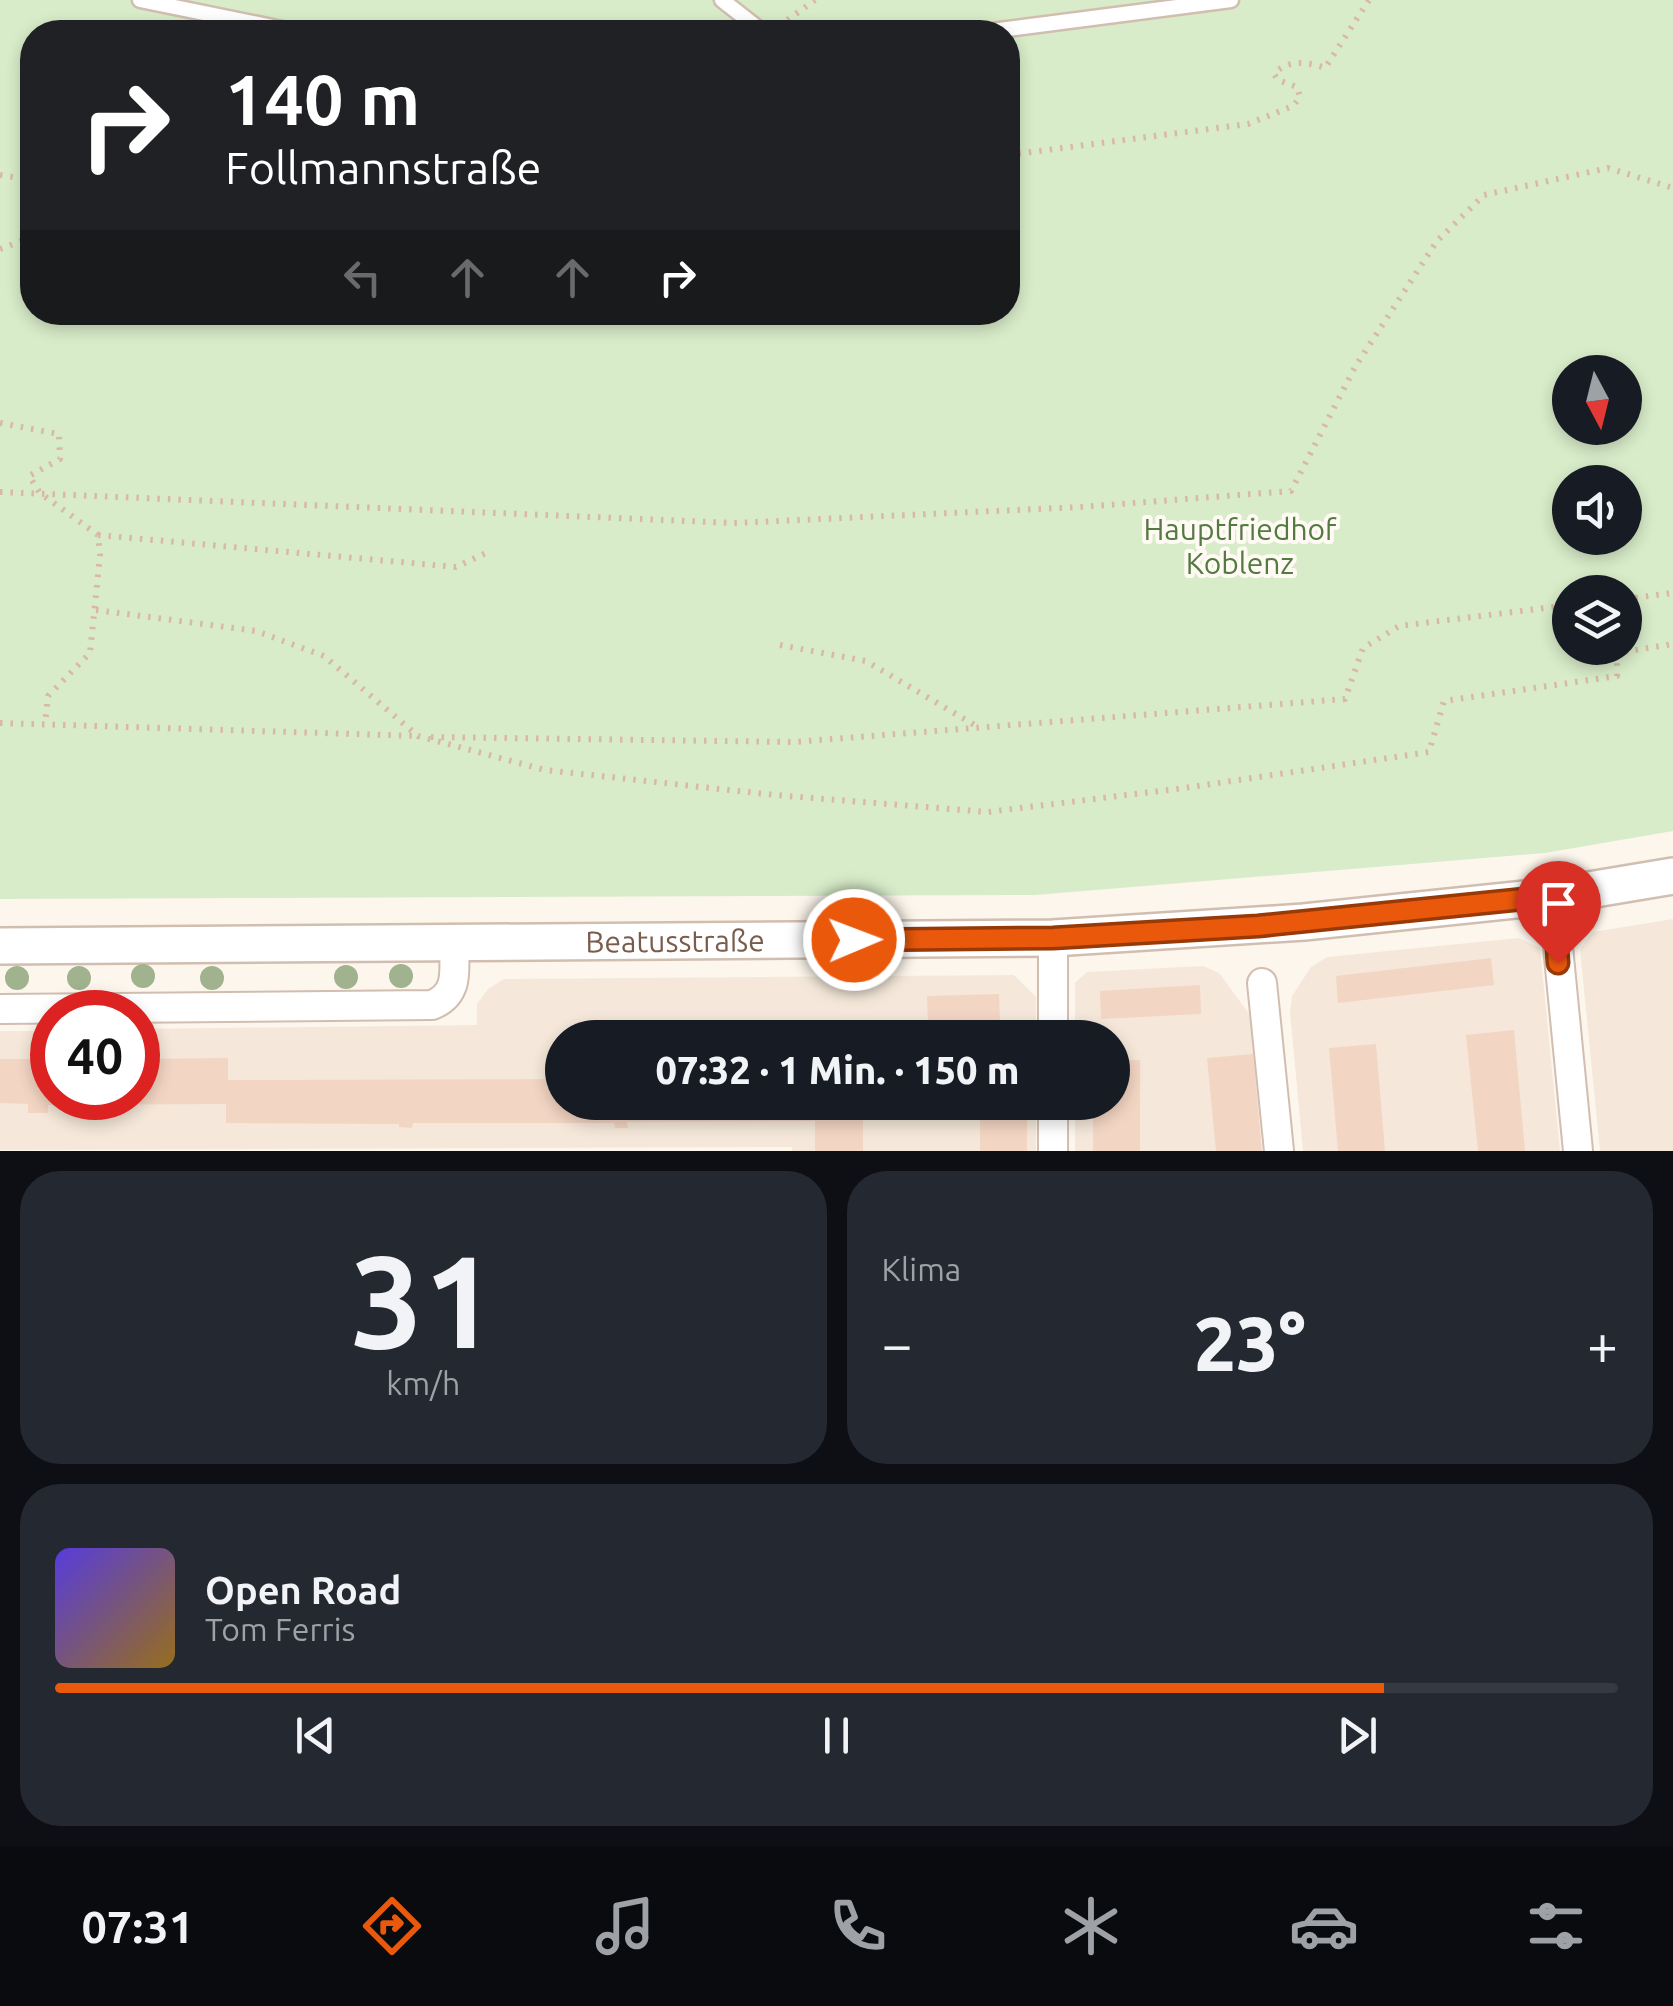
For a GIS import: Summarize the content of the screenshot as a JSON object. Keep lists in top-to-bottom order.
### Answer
{
  "streets": {
    "street": ["Beatusstraße"]
  },
  "parks": ["Hauptfriedhof Koblenz"],
  "north": "bottom",
  "page": {
    "turn": ["140 m", "Follmannstraße"],
    "limit": "40",
    "trip": "07:32 · 1 Min. · 150 m",
    "tile": [
      ["31", "km/h"],
      "Klima"
    ],
    "heat": ["−", "23°", "+"],
    "song": ["Open Road", "Tom Ferris"],
    "tabs": "07:31"
  }
}
